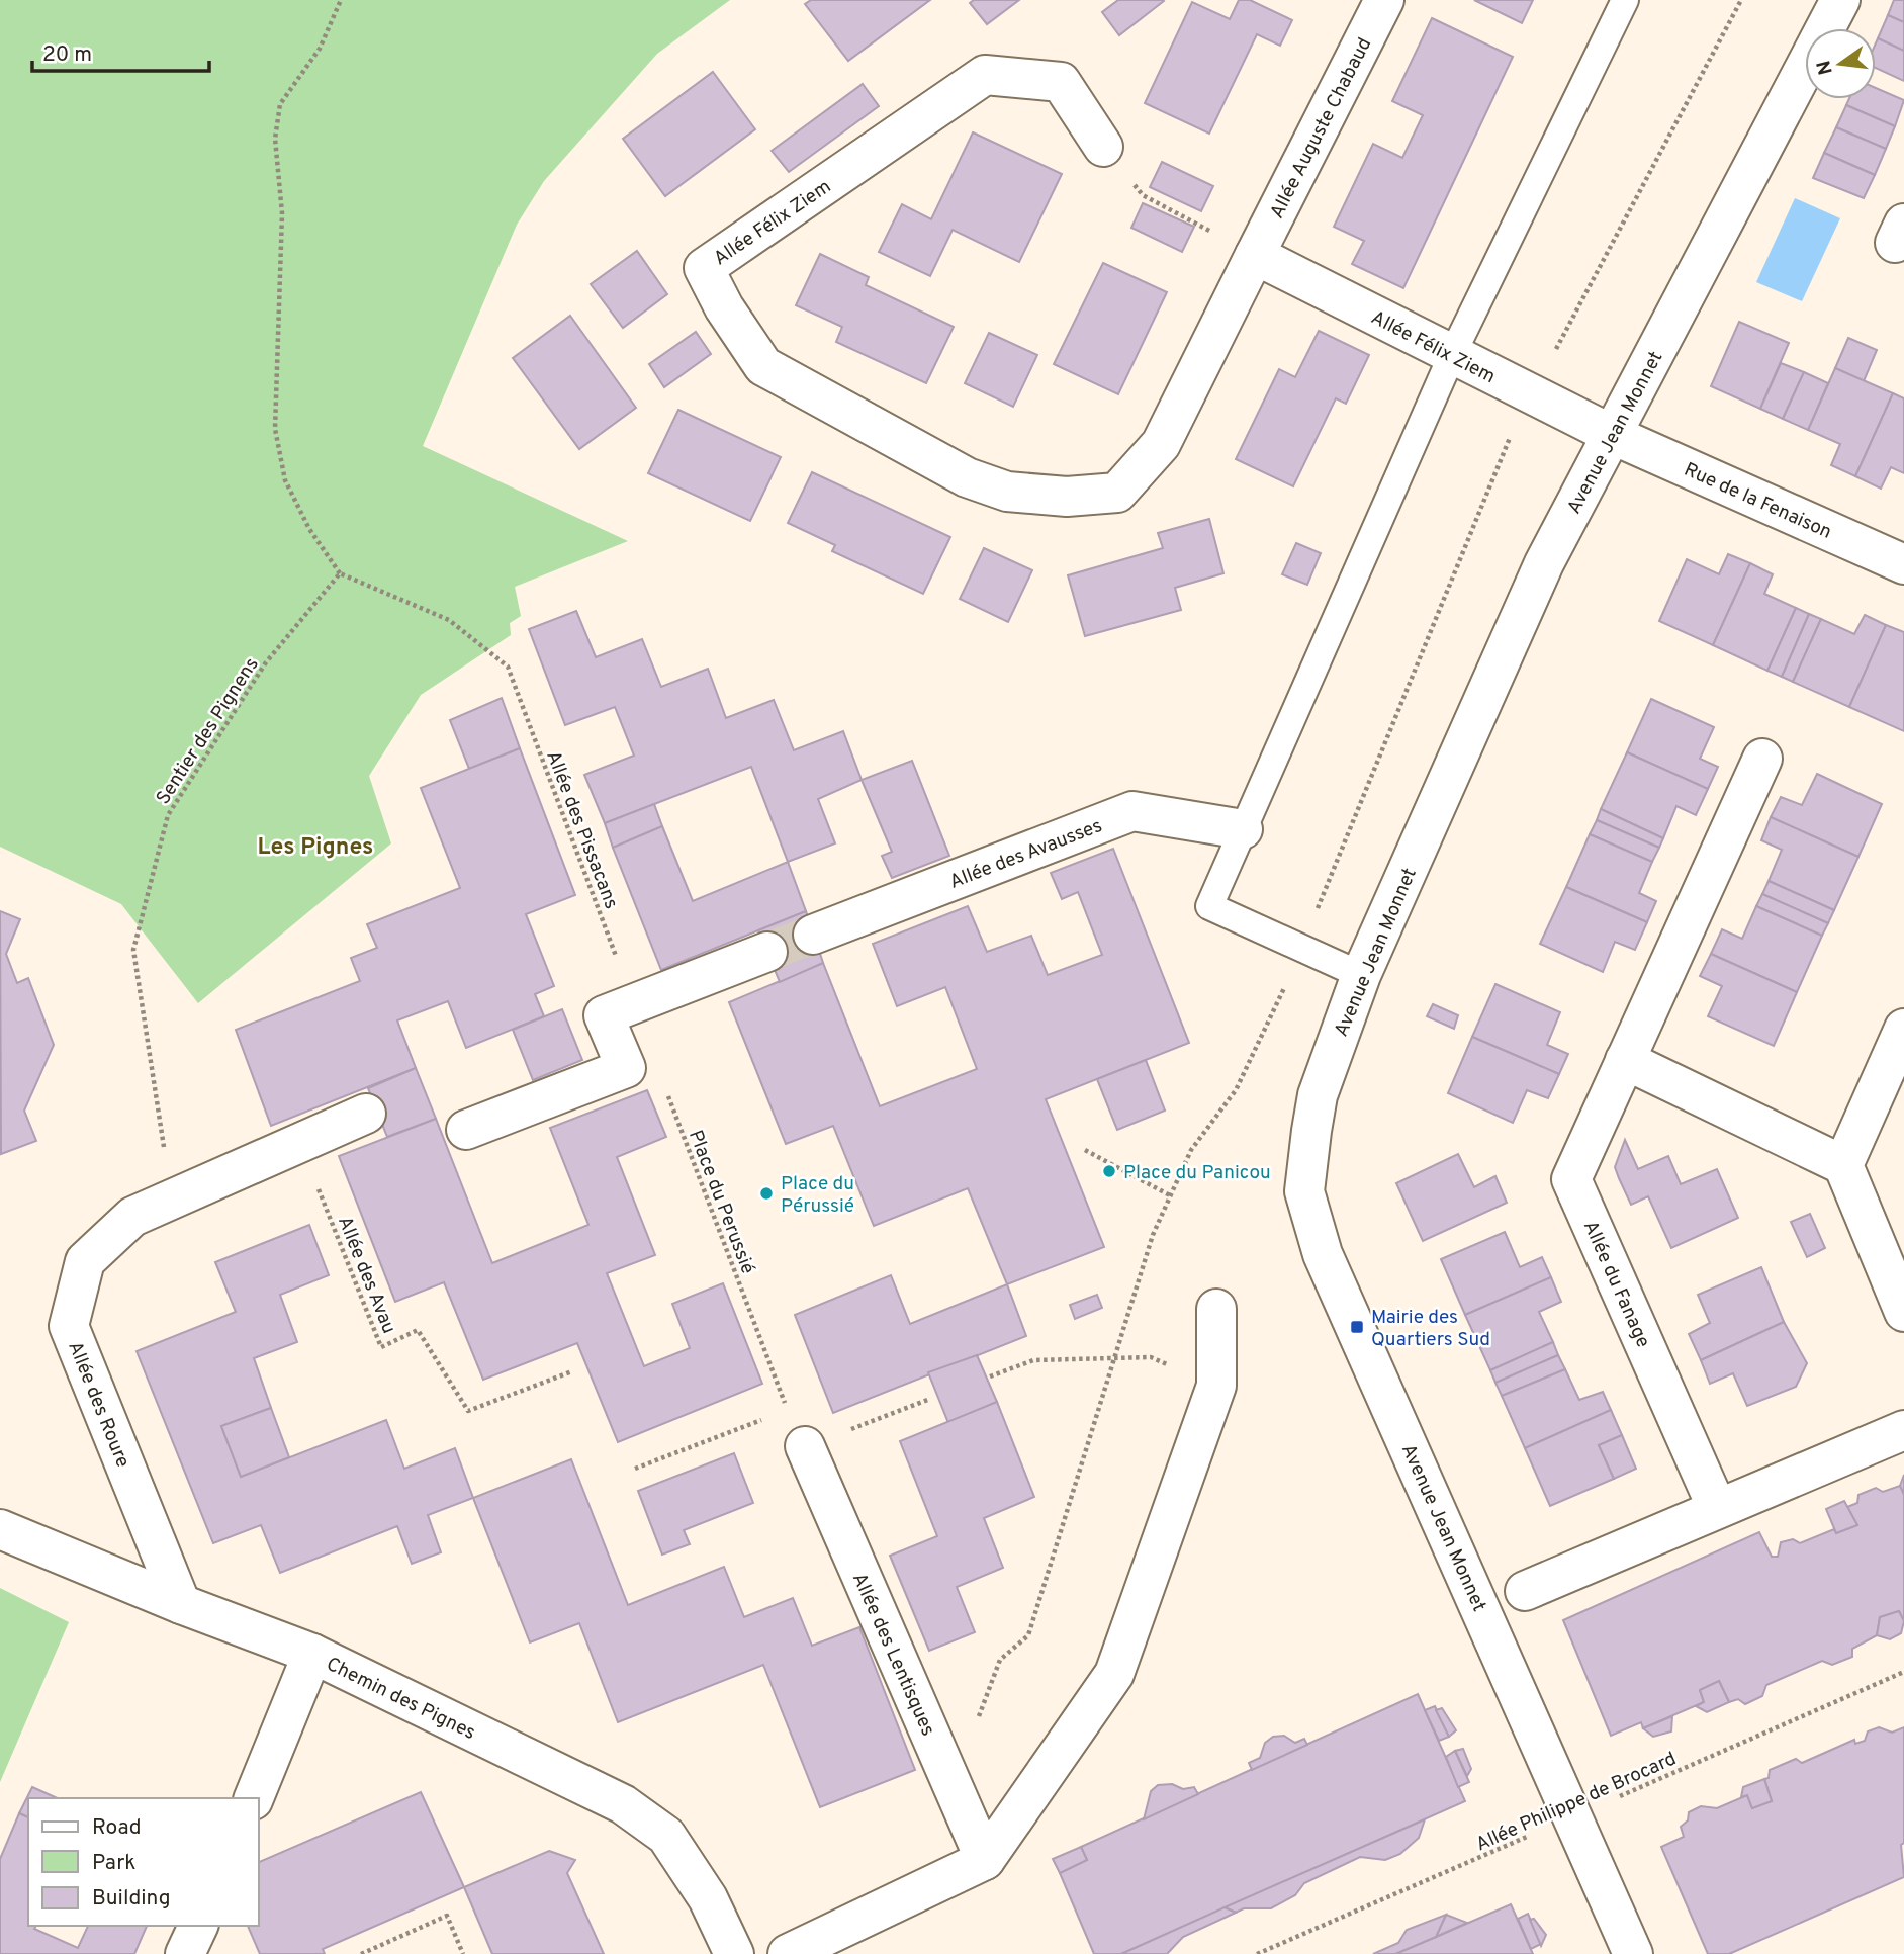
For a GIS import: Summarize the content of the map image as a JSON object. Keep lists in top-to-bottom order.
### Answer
{
  "streets": {
    "street": [
      "Allée Auguste Chabaud",
      "Allée Félix Ziem",
      "Avenue Jean Monnet",
      "Rue de la Fenaison",
      "Allée des Avausses",
      "Allée du Fanage",
      "Allée des Roure",
      "Allée des Lentisques",
      "Chemin des Pignes"
    ],
    "path": [
      "Sentier des Pignens",
      "Allée des Pissacans",
      "Place du Perussié",
      "Allée des Avau",
      "Allée Philippe de Brocard"
    ]
  },
  "crossings": [
    ["Allée Auguste Chabaud", "Allée Félix Ziem"],
    ["Allée Félix Ziem", "Avenue Jean Monnet"],
    ["Allée Félix Ziem", "Rue de la Fenaison"],
    ["Avenue Jean Monnet", "Rue de la Fenaison"],
    ["Avenue Jean Monnet", "Allée Philippe de Brocard"],
    ["Sentier des Pignens", "Allée des Pissacans"],
    ["Sentier des Pignens", "Allée des Roure"],
    ["Allée des Avau", "Allée des Roure"],
    ["Allée des Roure", "Chemin des Pignes"]
  ],
  "districts": ["Les Pignes"],
  "places": {
    "other": ["Place du Panicou", "Place du Pérussié"],
    "transit": ["Mairie des Quartiers Sud"]
  },
  "legend": ["Road", "Park", "Building"],
  "scale_bar": "20 m",
  "north": "left"
}
